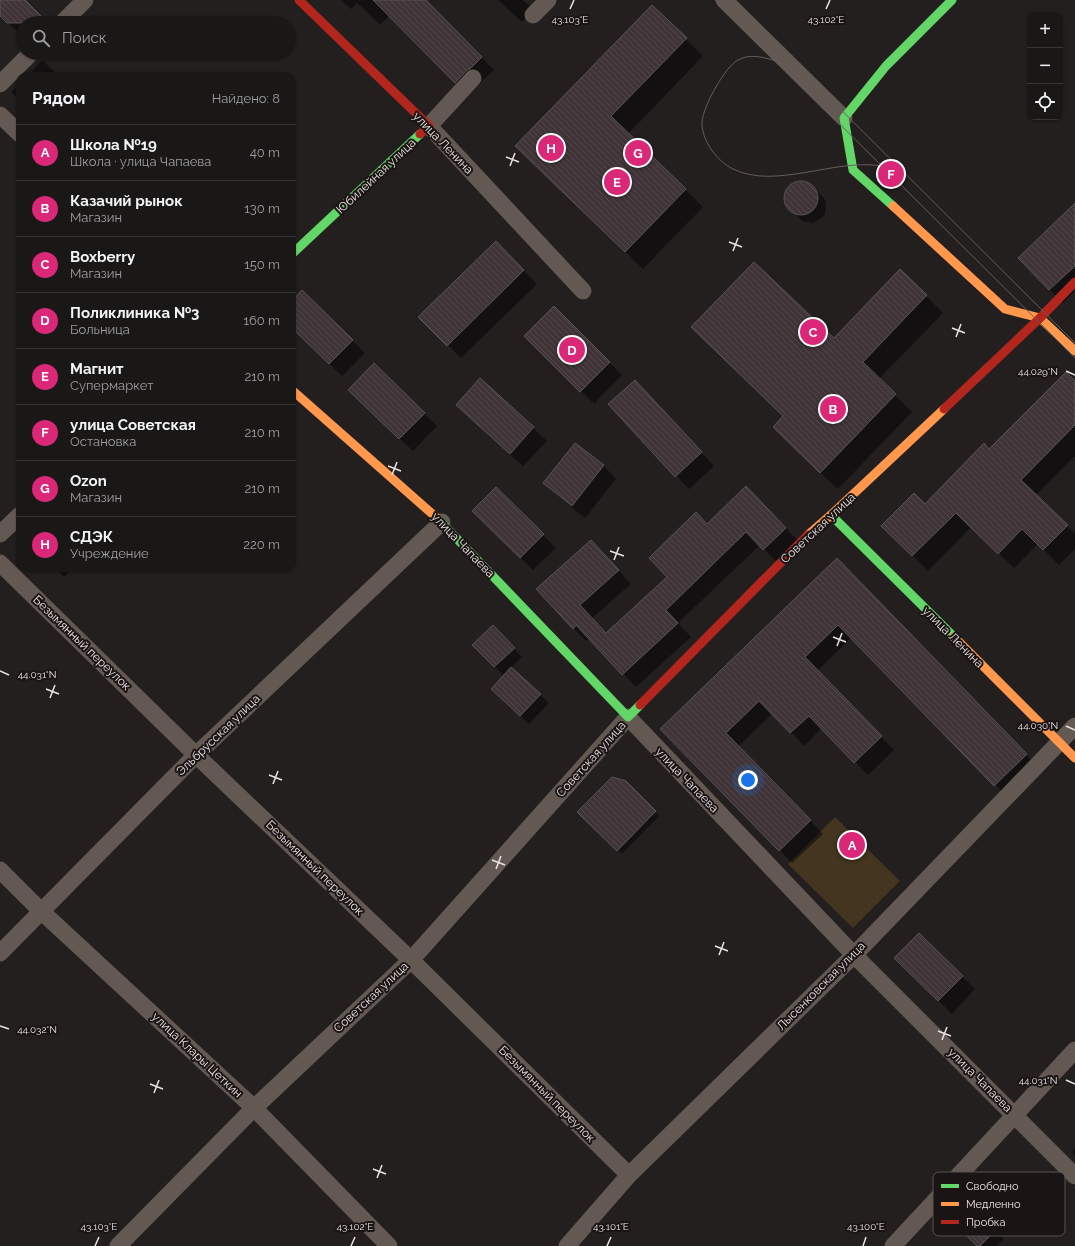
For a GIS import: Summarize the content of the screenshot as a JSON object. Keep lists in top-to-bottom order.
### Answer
{
  "streets": {
    "main road": [
      "улица Ленина",
      "Юбилейная улица",
      "Советская улица",
      "улица Чапаева"
    ],
    "street": [
      "Безымянный переулок",
      "Эльбрусская улица",
      "Лысенковская улица",
      "улица Клары Цеткин"
    ]
  },
  "crossings": [
    ["улица Ленина", "Юбилейная улица"],
    ["улица Ленина", "Советская улица"],
    ["улица Ленина", "Лысенковская улица"],
    ["Советская улица", "улица Чапаева"],
    ["Советская улица", "Безымянный переулок"],
    ["Советская улица", "улица Клары Цеткин"],
    ["улица Чапаева", "Эльбрусская улица"],
    ["улица Чапаева", "Лысенковская улица"],
    ["Безымянный переулок", "Эльбрусская улица"],
    ["Безымянный переулок", "Лысенковская улица"],
    ["Эльбрусская улица", "улица Клары Цеткин"]
  ],
  "legend": ["Свободно", "Медленно", "Пробка"],
  "page": {
    "map_buttons": ["+", "−"],
    "search": "Поиск",
    "heading": ["Рядом", "Найдено: 8"],
    "list": [
      {
        "mark": "A",
        "name": "Школа №19",
        "note": "Школа · улица Чапаева",
        "value": "40 m"
      },
      {
        "mark": "B",
        "name": "Казачий рынок",
        "note": "Магазин",
        "value": "130 m"
      },
      {
        "mark": "C",
        "name": "Boxberry",
        "note": "Магазин",
        "value": "150 m"
      },
      {
        "mark": "D",
        "name": "Поликлиника №3",
        "note": "Больница",
        "value": "160 m"
      },
      {
        "mark": "E",
        "name": "Магнит",
        "note": "Супермаркет",
        "value": "210 m"
      },
      {
        "mark": "F",
        "name": "улица Советская",
        "note": "Остановка",
        "value": "210 m"
      },
      {
        "mark": "G",
        "name": "Ozon",
        "note": "Магазин",
        "value": "210 m"
      },
      {
        "mark": "H",
        "name": "СДЭК",
        "note": "Учреждение",
        "value": "220 m"
      }
    ],
    "pins": [
      "H",
      "G",
      "F",
      "E",
      "C",
      "D",
      "B",
      "A"
    ]
  },
  "coordinates": [
    "43.103°E",
    "43.102°E",
    "44.029°N",
    "44.031°N",
    "44.030°N",
    "44.032°N",
    "43.101°E",
    "43.100°E"
  ]
}
